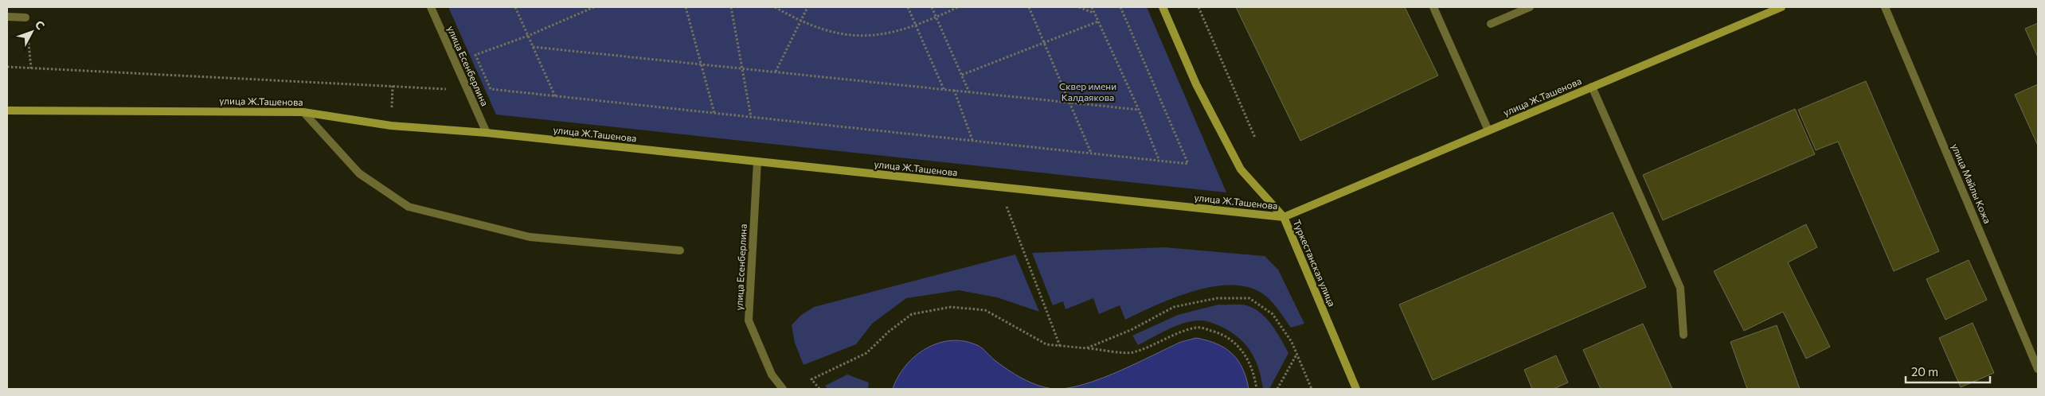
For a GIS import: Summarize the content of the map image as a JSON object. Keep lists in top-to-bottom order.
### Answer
{
  "streets": {
    "main road": ["улица Ж.Ташенова", "Туркестанская улица"],
    "street": ["улица Есенберлина", "улица Майлы Кожа"]
  },
  "crossings": [
    ["улица Есенберлина", "улица Ж.Ташенова"],
    ["улица Ж.Ташенова", "Туркестанская улица"]
  ],
  "parks": ["Сквер имени Калдаякова"],
  "scale_bar": "20 m",
  "north": "top right"
}
